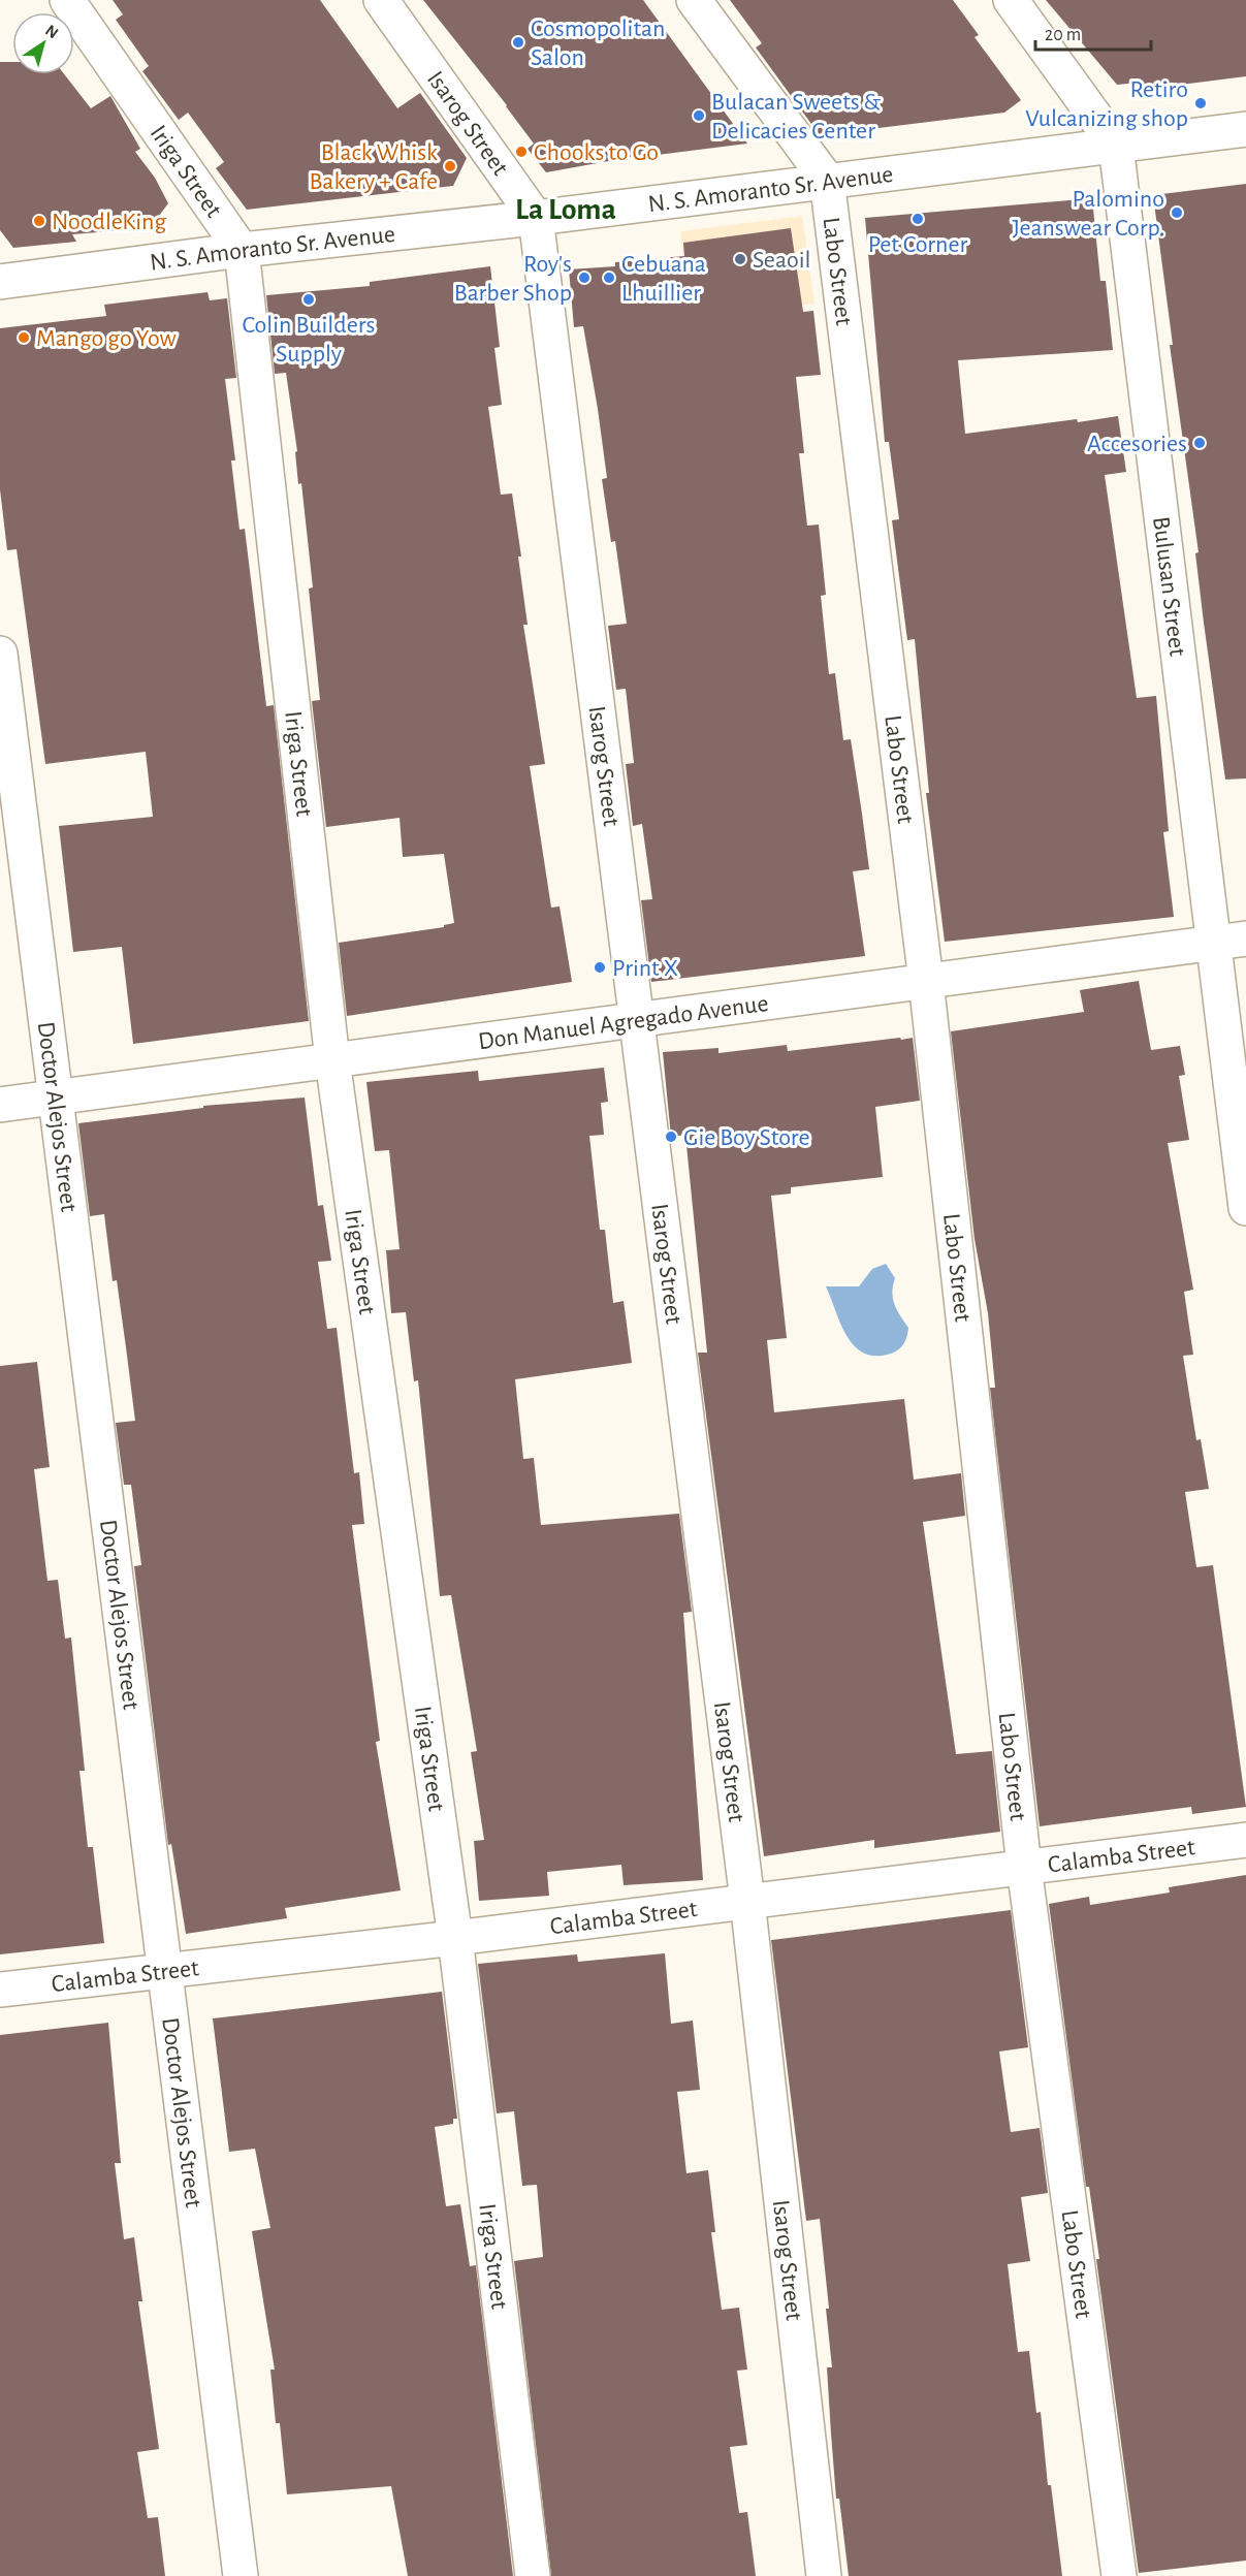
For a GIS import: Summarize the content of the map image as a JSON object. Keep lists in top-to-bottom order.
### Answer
{
  "streets": {
    "street": [
      "Isarog Street",
      "Iriga Street",
      "N. S. Amoranto Sr. Avenue",
      "Labo Street",
      "Bulusan Street",
      "Don Manuel Agregado Avenue",
      "Doctor Alejos Street",
      "Calamba Street"
    ]
  },
  "crossings": [
    ["Isarog Street", "N. S. Amoranto Sr. Avenue"],
    ["Isarog Street", "Don Manuel Agregado Avenue"],
    ["Isarog Street", "Calamba Street"],
    ["Iriga Street", "N. S. Amoranto Sr. Avenue"],
    ["Iriga Street", "Don Manuel Agregado Avenue"],
    ["Iriga Street", "Calamba Street"],
    ["N. S. Amoranto Sr. Avenue", "Labo Street"],
    ["N. S. Amoranto Sr. Avenue", "Bulusan Street"],
    ["Labo Street", "Don Manuel Agregado Avenue"],
    ["Labo Street", "Calamba Street"],
    ["Bulusan Street", "Don Manuel Agregado Avenue"],
    ["Don Manuel Agregado Avenue", "Doctor Alejos Street"],
    ["Doctor Alejos Street", "Calamba Street"]
  ],
  "districts": ["La Loma"],
  "places": [
    "Cosmopolitan Salon",
    "Retiro Vulcanizing shop",
    "Bulacan Sweets & Delicacies Center",
    "Chooks to Go",
    "Black Whisk Bakery + Cafe",
    "Palomino Jeanswear Corp.",
    "Pet Corner",
    "NoodleKing",
    "Seaoil",
    "Roy's Barber Shop",
    "Cebuana Lhuillier",
    "Colin Builders Supply",
    "Mango go Yow",
    "Accesories",
    "Print X",
    "Gie Boy Store"
  ],
  "scale_bar": "20 m",
  "north": "top right"
}
